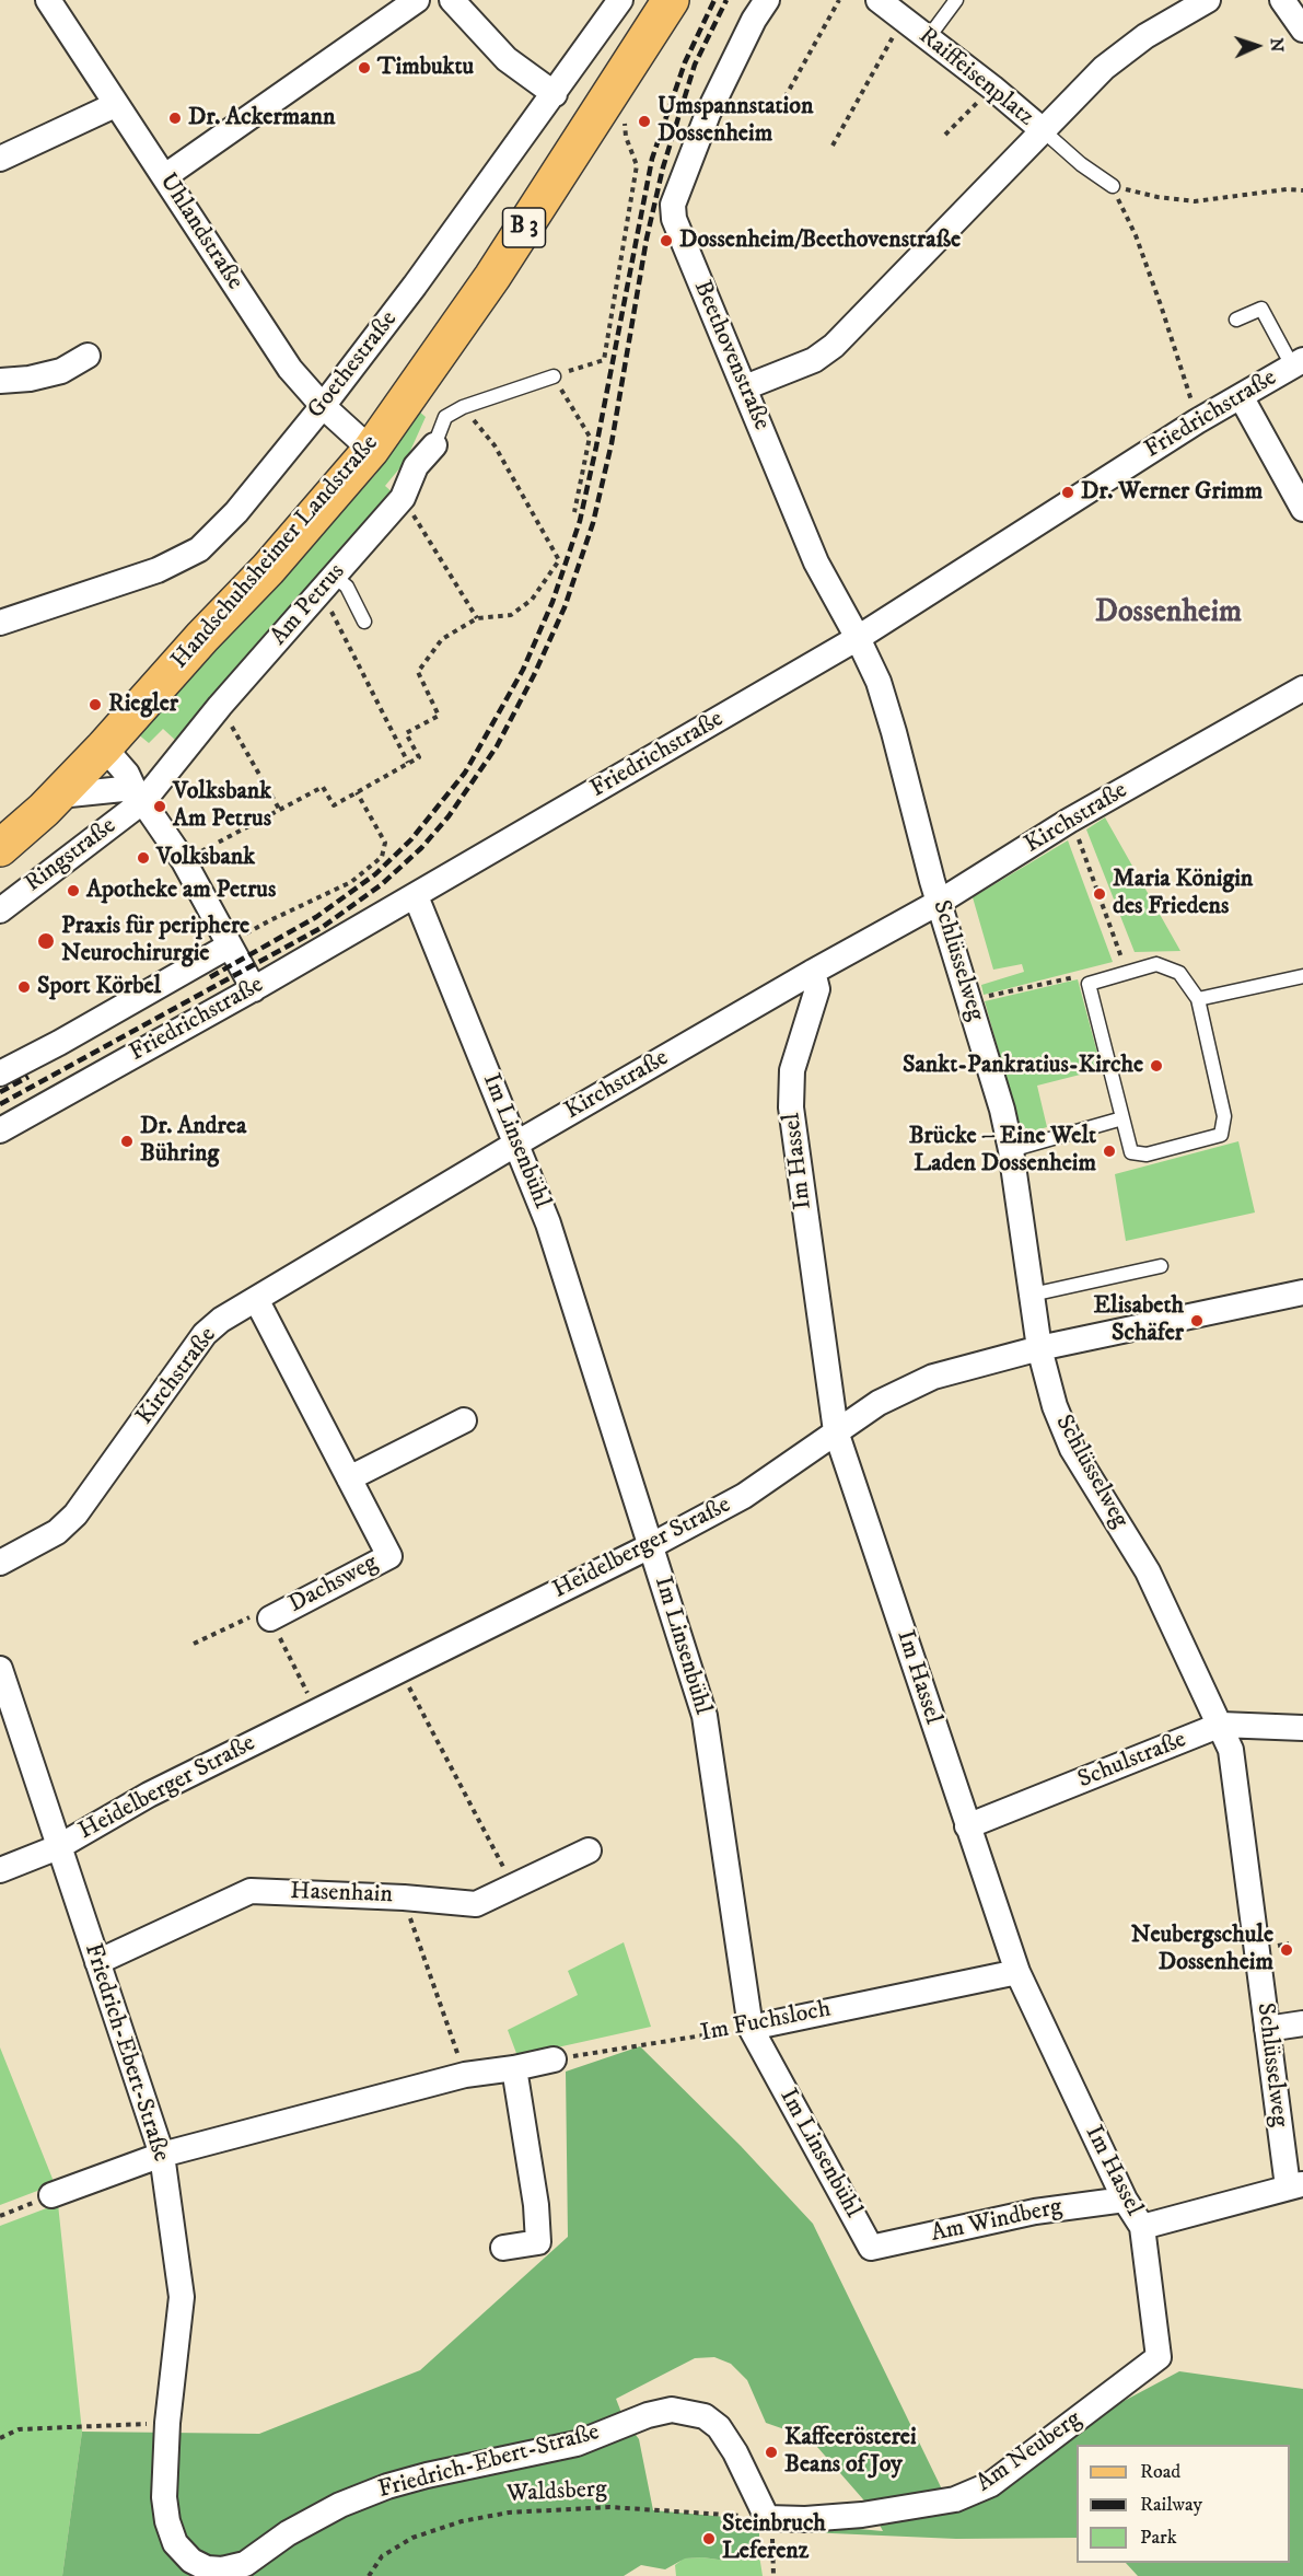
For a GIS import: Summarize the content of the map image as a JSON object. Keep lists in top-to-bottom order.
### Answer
{
  "streets": {
    "main road": ["B 3", "Handschuhsheimer Landstraße"],
    "street": [
      "Raiffeisenplatz",
      "Uhlandstraße",
      "Beethovenstraße",
      "Goethestraße",
      "Friedrichstraße",
      "Am Petrus",
      "Kirchstraße",
      "Ringstraße",
      "Schlüsselweg",
      "Im Linsenbühl",
      "Im Hassel",
      "Heidelberger Straße",
      "Dachsweg",
      "Schulstraße",
      "Hasenhain",
      "Im Fuchsloch",
      "Friedrich-Ebert-Straße",
      "Am Windberg",
      "Am Neuberg"
    ],
    "path": ["Waldsberg"]
  },
  "crossings": [
    ["Uhlandstraße", "Goethestraße"],
    ["Uhlandstraße", "Handschuhsheimer Landstraße"],
    ["Beethovenstraße", "Friedrichstraße"],
    ["Beethovenstraße", "Schlüsselweg"],
    ["Friedrichstraße", "Ringstraße"],
    ["Friedrichstraße", "Schlüsselweg"],
    ["Friedrichstraße", "Im Linsenbühl"],
    ["Handschuhsheimer Landstraße", "Ringstraße"],
    ["Am Petrus", "Ringstraße"],
    ["Kirchstraße", "Schlüsselweg"],
    ["Kirchstraße", "Im Linsenbühl"],
    ["Kirchstraße", "Im Hassel"],
    ["Kirchstraße", "Dachsweg"],
    ["Schlüsselweg", "Heidelberger Straße"],
    ["Schlüsselweg", "Schulstraße"],
    ["Im Linsenbühl", "Heidelberger Straße"],
    ["Im Linsenbühl", "Im Fuchsloch"],
    ["Im Linsenbühl", "Am Windberg"],
    ["Im Hassel", "Heidelberger Straße"],
    ["Im Hassel", "Schulstraße"],
    ["Im Hassel", "Im Fuchsloch"],
    ["Im Hassel", "Am Windberg"],
    ["Im Hassel", "Am Neuberg"],
    ["Heidelberger Straße", "Friedrich-Ebert-Straße"],
    ["Hasenhain", "Friedrich-Ebert-Straße"],
    ["Friedrich-Ebert-Straße", "Am Neuberg"],
    ["Friedrich-Ebert-Straße", "Waldsberg"],
    ["Am Neuberg", "Waldsberg"]
  ],
  "districts": ["Dossenheim"],
  "places": [
    "Timbuktu",
    "Dr. Ackermann",
    "Umspannstation Dossenheim",
    "Dossenheim/Beethovenstraße",
    "Dr. Werner Grimm",
    "Riegler",
    "Volksbank Am Petrus",
    "Volksbank",
    "Apotheke am Petrus",
    "Maria Königin des Friedens",
    "Praxis für periphere Neurochirurgie",
    "Sport Körbel",
    "Sankt-Pankratius-Kirche",
    "Dr. Andrea Bühring",
    "Brücke – Eine Welt Laden Dossenheim",
    "Elisabeth Schäfer",
    "Neubergschule Dossenheim",
    "Kaffeerösterei Beans of Joy",
    "Steinbruch Leferenz"
  ],
  "legend": ["Road", "Railway", "Park"],
  "north": "right"
}
